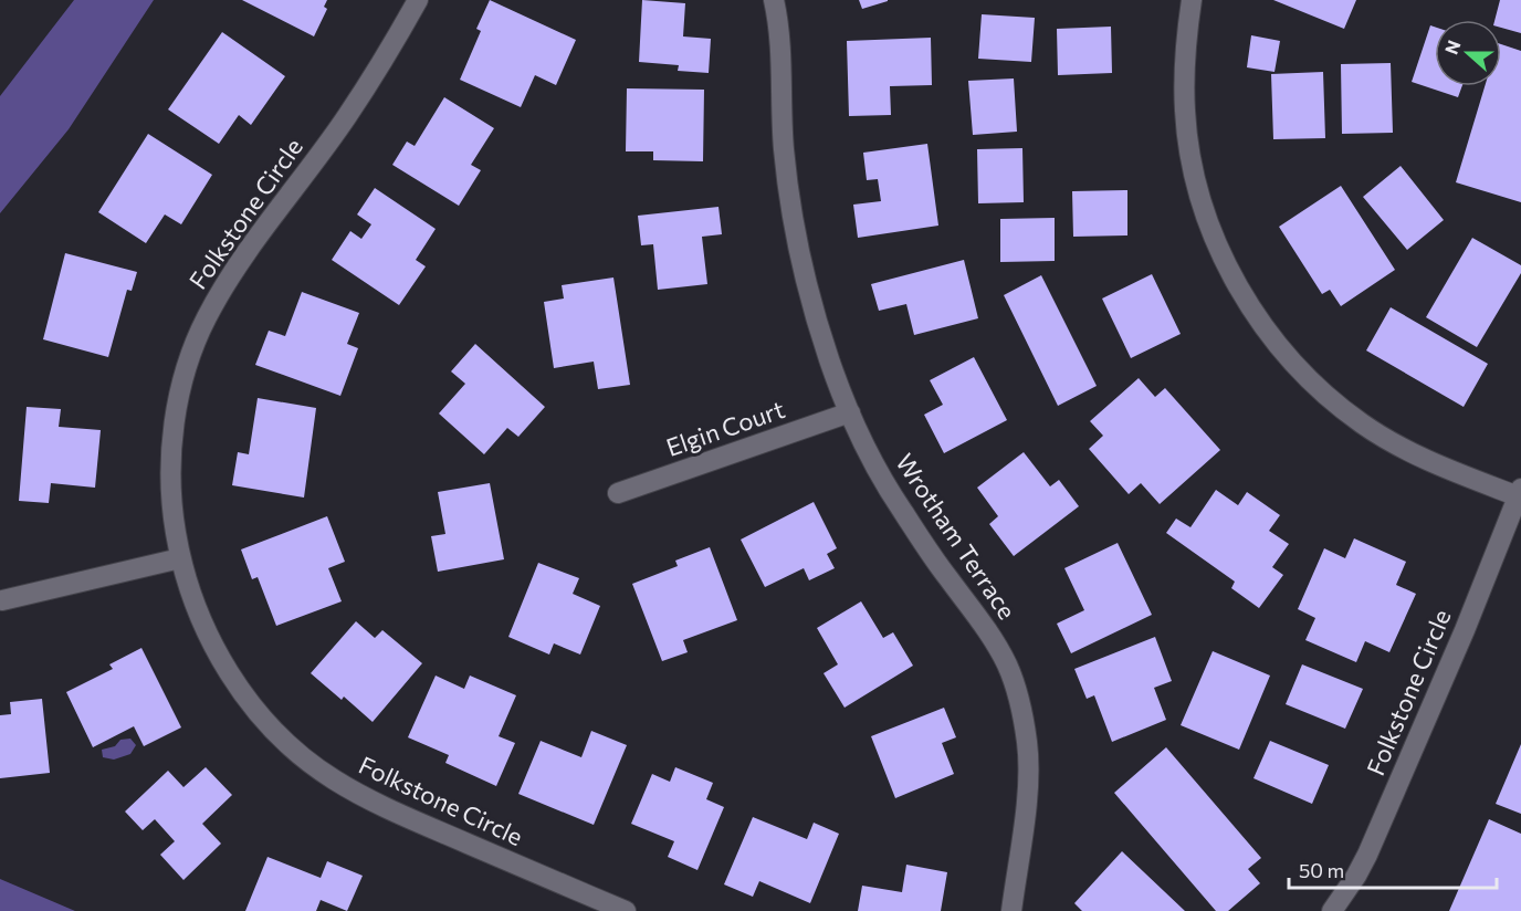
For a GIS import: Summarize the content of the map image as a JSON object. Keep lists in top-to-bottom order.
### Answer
{
  "streets": {
    "street": ["Folkstone Circle", "Elgin Court", "Wrotham Terrace"]
  },
  "crossings": [
    ["Elgin Court", "Wrotham Terrace"]
  ],
  "scale_bar": "50 m",
  "north": "left"
}
